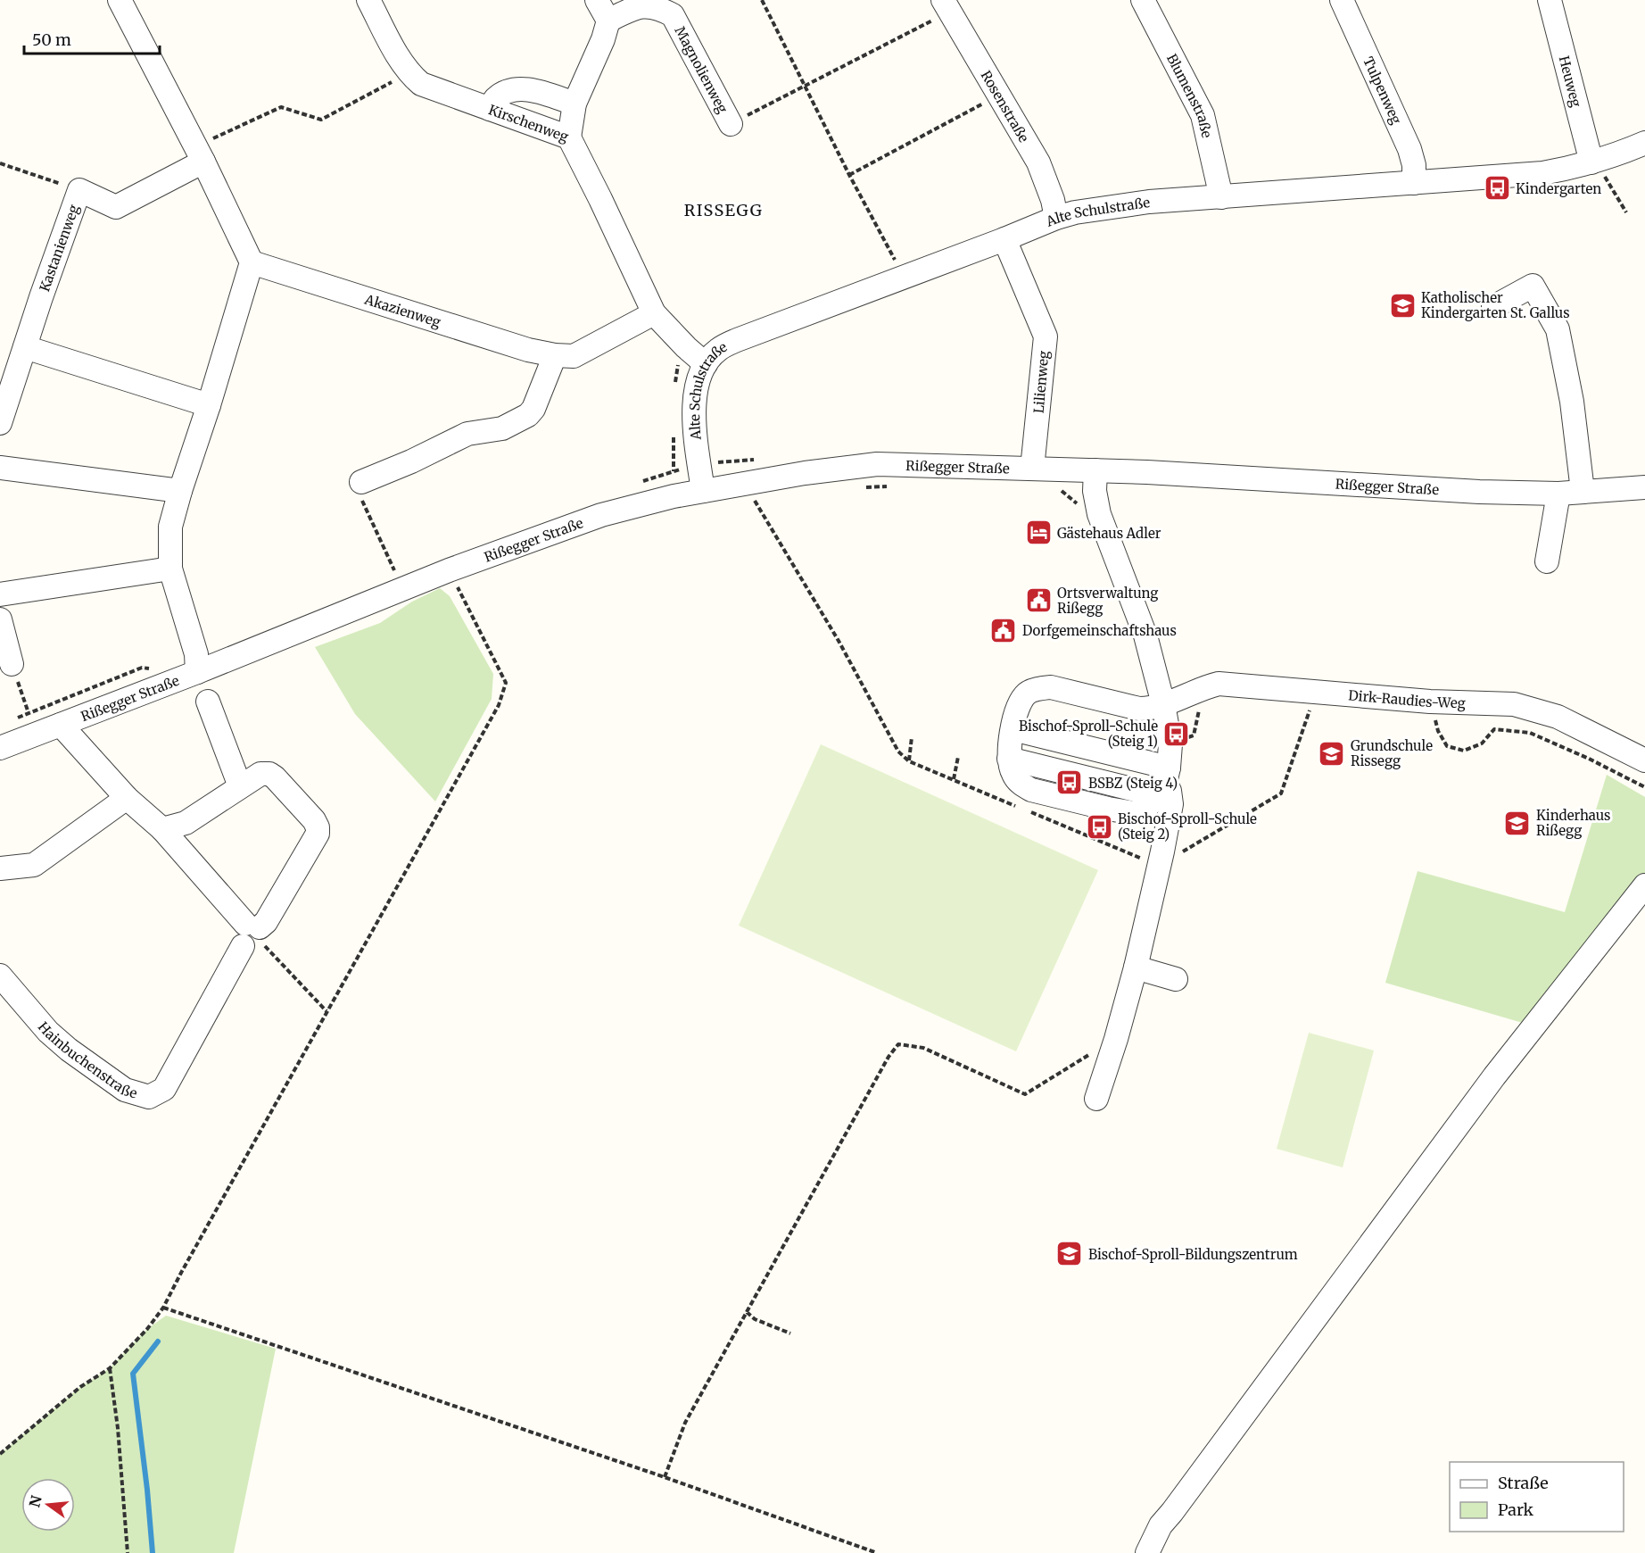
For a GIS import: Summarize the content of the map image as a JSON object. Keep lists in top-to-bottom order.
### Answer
{
  "streets": {
    "street": [
      "Magnolienweg",
      "Heuweg",
      "Tulpenweg",
      "Blumenstraße",
      "Rosenstraße",
      "Kirschenweg",
      "Alte Schulstraße",
      "Kastanienweg",
      "Akazienweg",
      "Lilienweg",
      "Rißegger Straße",
      "Dirk-Raudies-Weg",
      "Hainbuchenstraße"
    ]
  },
  "crossings": [
    ["Heuweg", "Alte Schulstraße"],
    ["Tulpenweg", "Alte Schulstraße"],
    ["Blumenstraße", "Alte Schulstraße"],
    ["Rosenstraße", "Alte Schulstraße"],
    ["Kirschenweg", "Alte Schulstraße"],
    ["Kirschenweg", "Akazienweg"],
    ["Alte Schulstraße", "Lilienweg"],
    ["Alte Schulstraße", "Rißegger Straße"],
    ["Lilienweg", "Rißegger Straße"]
  ],
  "districts": ["RISSEGG"],
  "places": {
    "bus stop": [
      "Kindergarten",
      "Bischof-Sproll-Schule (Steig 1)",
      "BSBZ (Steig 4)",
      "Bischof-Sproll-Schule (Steig 2)"
    ],
    "school or university": [
      "Katholischer Kindergarten St. Gallus",
      "Grundschule Rissegg",
      "Kinderhaus Rißegg",
      "Bischof-Sproll-Bildungszentrum"
    ],
    "hotel": ["Gästehaus Adler"],
    "public building": ["Ortsverwaltung Rißegg", "Dorfgemeinschaftshaus"]
  },
  "legend": ["Straße", "Park"],
  "scale_bar": "50 m",
  "north": "left"
}
